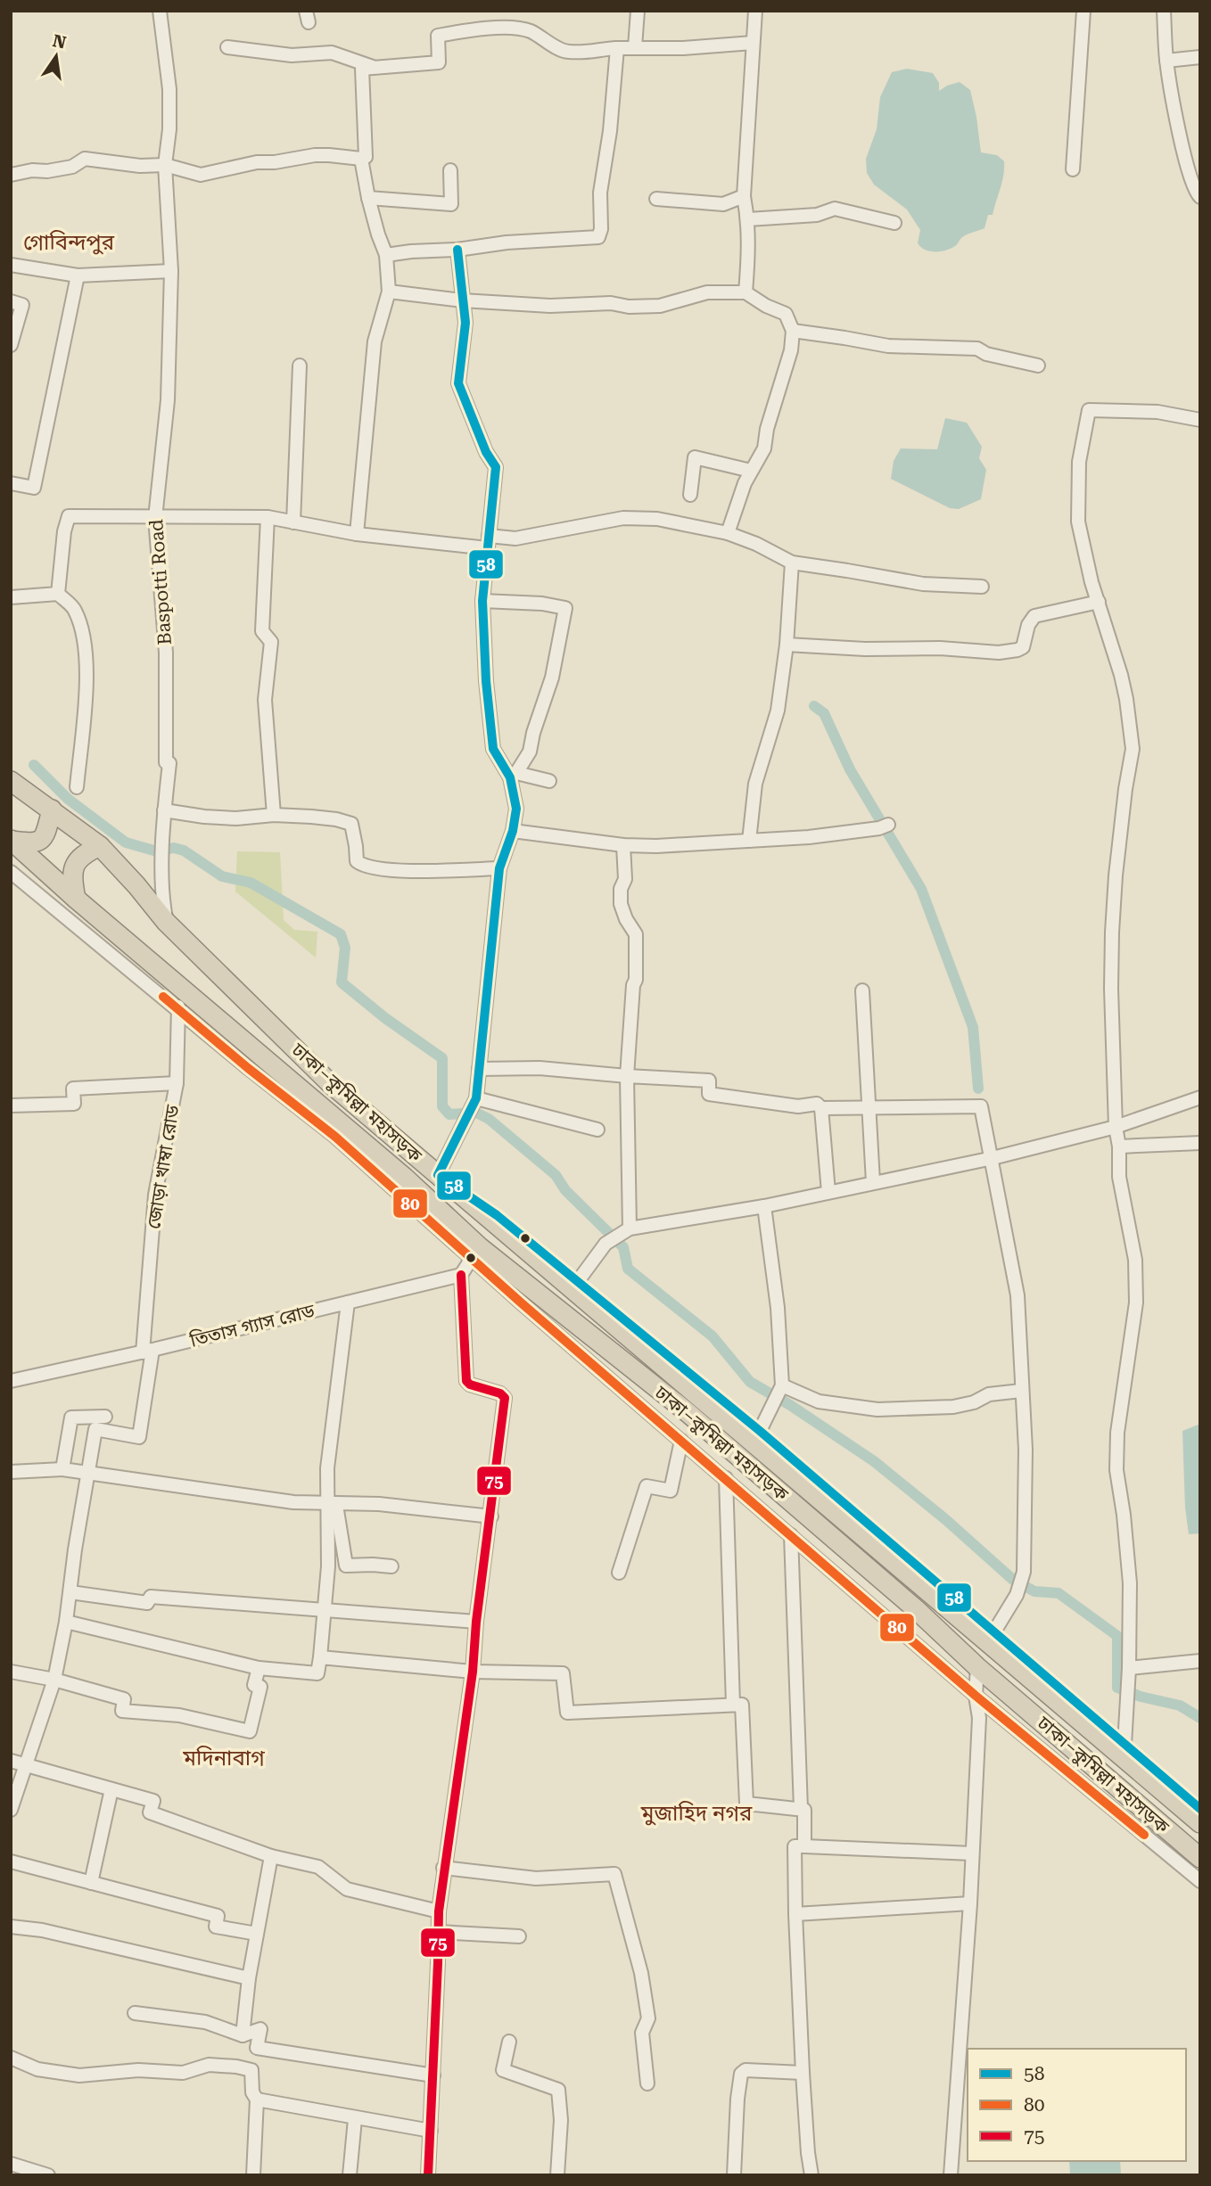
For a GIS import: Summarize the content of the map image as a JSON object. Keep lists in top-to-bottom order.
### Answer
{
  "streets": {
    "highway": ["ঢাকা–কুমিল্লা মহাসড়ক"],
    "street": ["Baspotti Road", "জোড়া খাম্বা রোড", "তিতাস গ্যাস রোড"]
  },
  "crossings": [
    ["Baspotti Road", "ঢাকা–কুমিল্লা মহাসড়ক"],
    ["ঢাকা–কুমিল্লা মহাসড়ক", "জোড়া খাম্বা রোড"],
    ["জোড়া খাম্বা রোড", "তিতাস গ্যাস রোড"]
  ],
  "districts": ["গোবিন্দপুর", "মদিনাবাগ", "মুজাহিদ নগর"],
  "lines": ["transit line 58", "transit line 80", "transit line 75"],
  "legend": ["58", "80", "75"],
  "north": "top"
}
